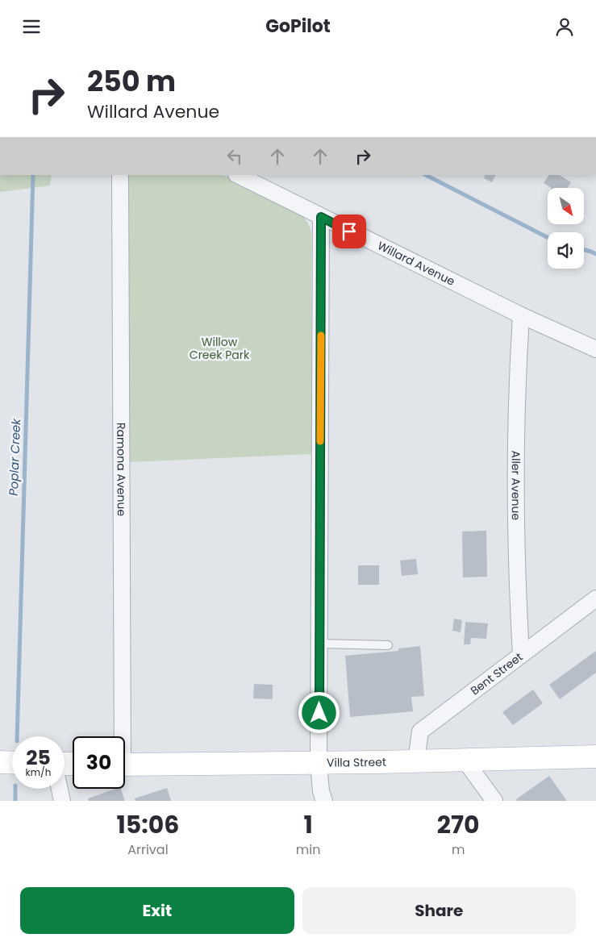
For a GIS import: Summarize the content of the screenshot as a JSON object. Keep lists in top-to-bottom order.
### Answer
{
  "streets": {
    "main road": ["Villa Street"],
    "street": [
      "Willard Avenue",
      "Ramona Avenue",
      "Aller Avenue",
      "Bent Street"
    ]
  },
  "crossings": [
    ["Willard Avenue", "Aller Avenue"],
    ["Aller Avenue", "Bent Street"],
    ["Bent Street", "Villa Street"]
  ],
  "water": ["Poplar Creek"],
  "parks": ["Willow Creek Park"],
  "north": "bottom right",
  "page": {
    "header": "GoPilot",
    "turn": ["250 m", "Willard Avenue"],
    "speed": "25 km/h",
    "limit": "30",
    "eta": [
      "15:06",
      "Arrival",
      "1",
      "min",
      "270",
      "m"
    ],
    "buttons": ["Exit", "Share"]
  }
}
